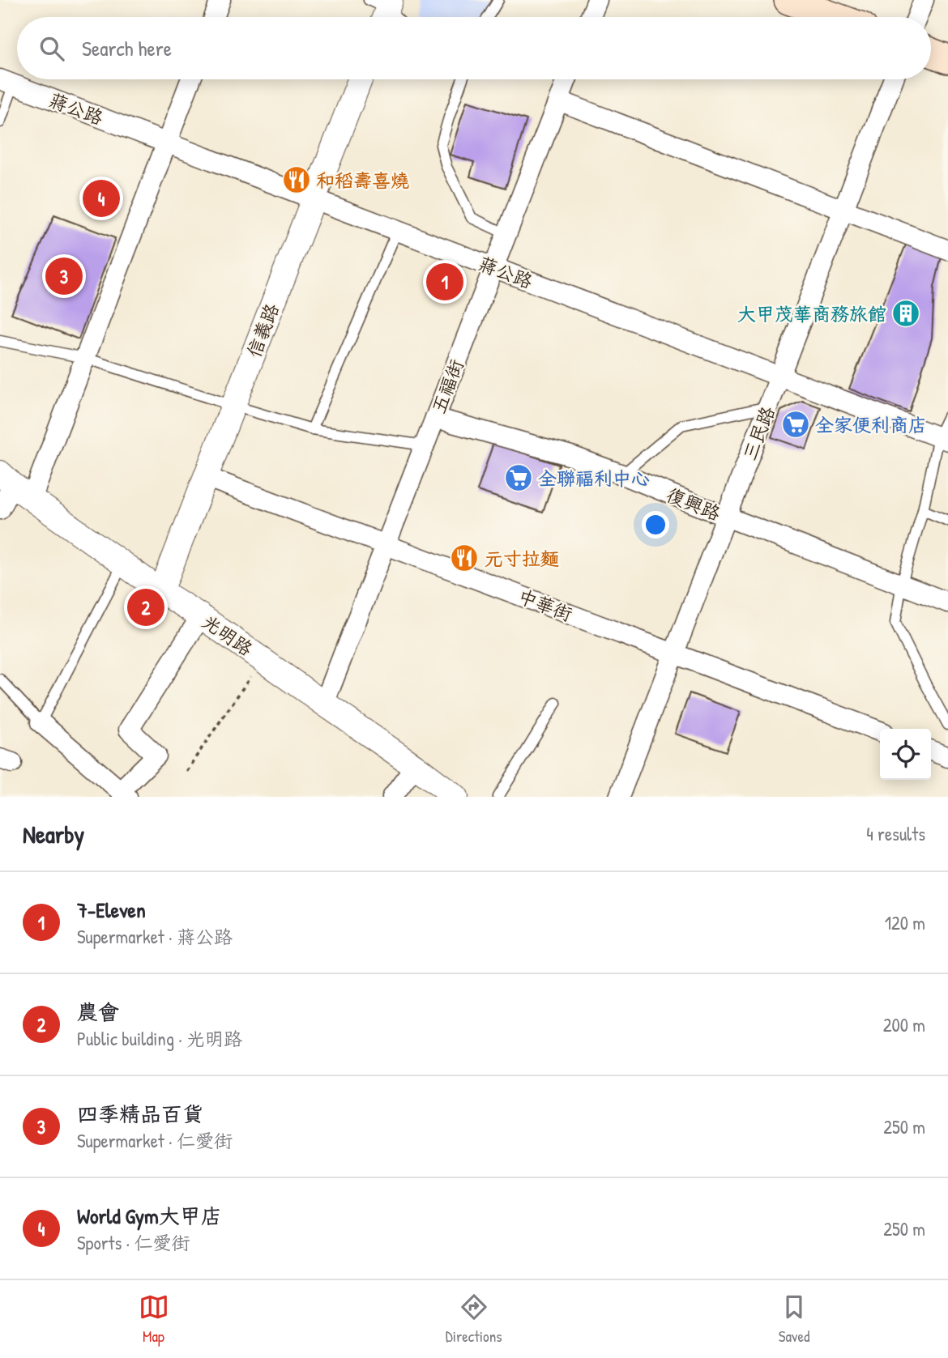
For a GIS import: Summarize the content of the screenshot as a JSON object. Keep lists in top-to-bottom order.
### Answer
{
  "streets": {
    "street": [
      "蔣公路",
      "信義路",
      "五福街",
      "三民路",
      "復興路",
      "中華街",
      "光明路"
    ]
  },
  "crossings": [
    ["蔣公路", "信義路"],
    ["蔣公路", "五福街"],
    ["蔣公路", "三民路"],
    ["信義路", "中華街"],
    ["信義路", "光明路"],
    ["五福街", "復興路"],
    ["五福街", "中華街"],
    ["五福街", "光明路"],
    ["三民路", "復興路"],
    ["三民路", "中華街"]
  ],
  "places": {
    "restaurant": ["和稻壽喜燒", "元寸拉麵"],
    "building": ["大甲茂華商務旅館"],
    "supermarket": ["全家便利商店", "全聯福利中心"]
  },
  "page": {
    "search": "Search here",
    "pins": [
      "4",
      "3",
      "1",
      "2"
    ],
    "heading": ["Nearby", "4 results"],
    "list": [
      {
        "mark": "1",
        "name": "7-Eleven",
        "note": "Supermarket · 蔣公路",
        "value": "120 m"
      },
      {
        "mark": "2",
        "name": "農會",
        "note": "Public building · 光明路",
        "value": "200 m"
      },
      {
        "mark": "3",
        "name": "四季精品百貨",
        "note": "Supermarket · 仁愛街",
        "value": "250 m"
      },
      {
        "mark": "4",
        "name": "World Gym大甲店",
        "note": "Sports · 仁愛街",
        "value": "250 m"
      }
    ],
    "nav": ["Map", "Directions", "Saved"]
  }
}
